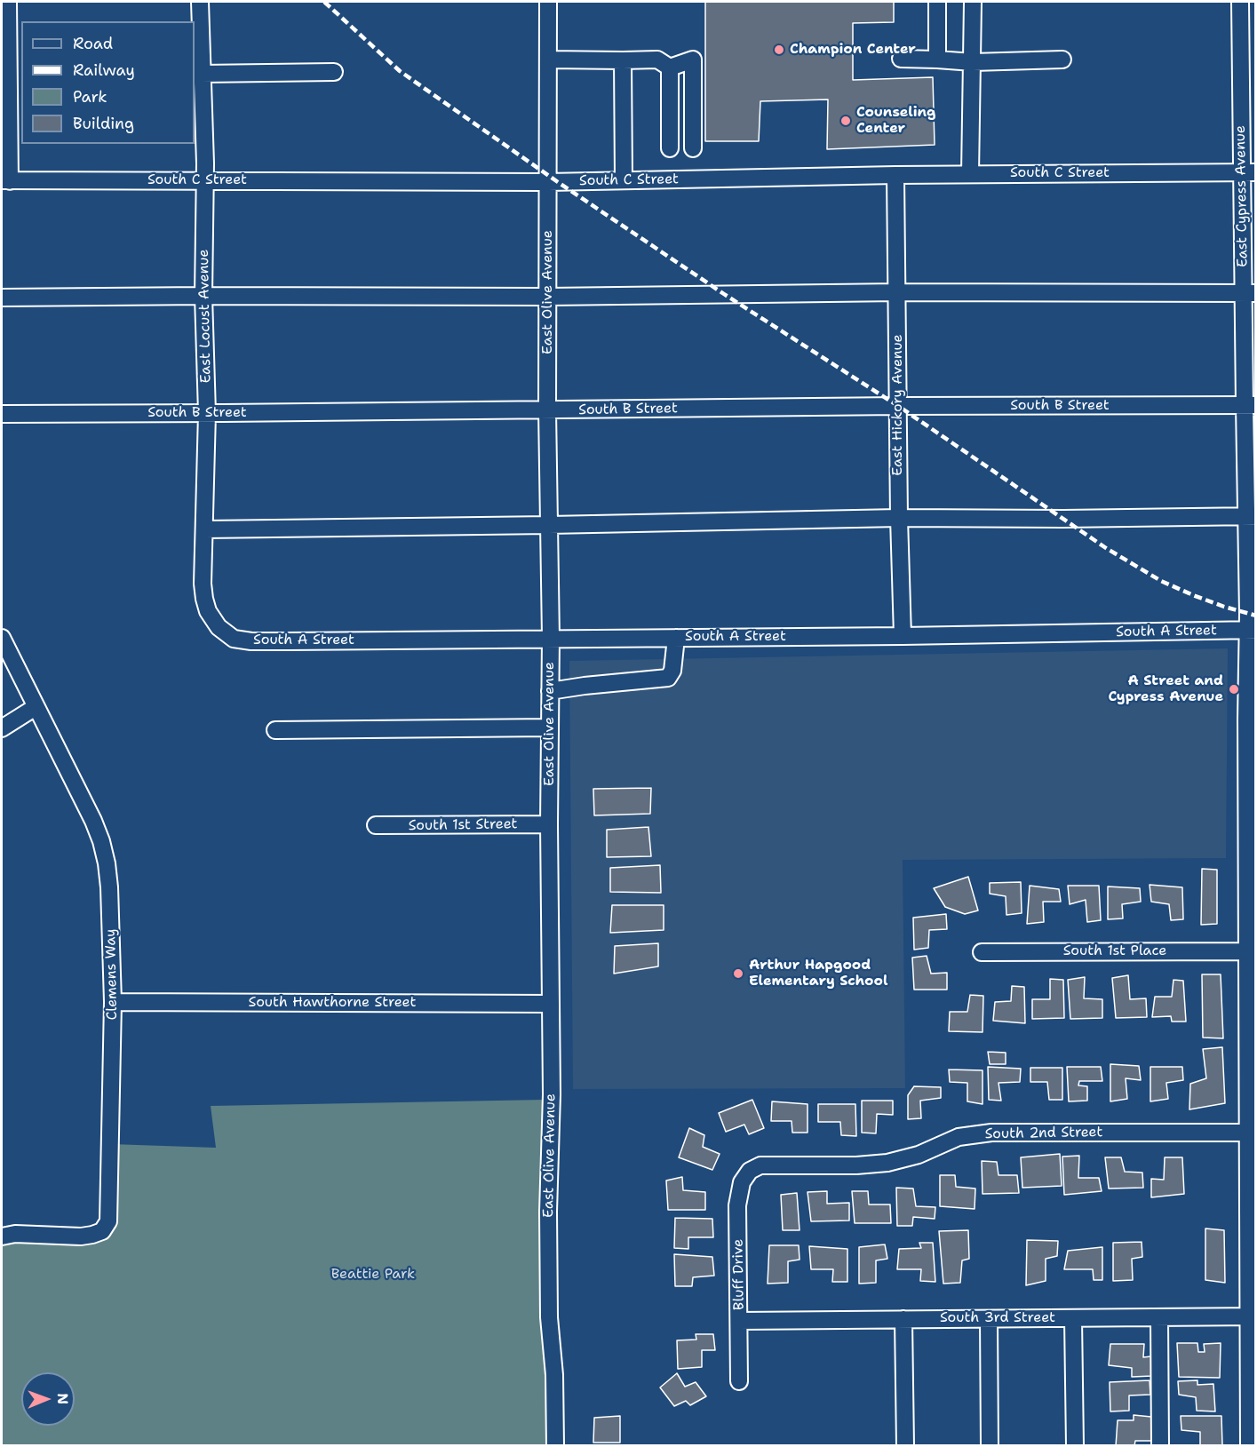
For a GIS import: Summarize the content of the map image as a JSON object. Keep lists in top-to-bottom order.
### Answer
{
  "streets": {
    "street": [
      "South C Street",
      "East Cypress Avenue",
      "East Olive Avenue",
      "East Locust Avenue",
      "East Hickory Avenue",
      "South B Street",
      "South A Street",
      "South 1st Street",
      "South 1st Place",
      "Clemens Way",
      "South Hawthorne Street",
      "South 2nd Street",
      "Bluff Drive",
      "South 3rd Street"
    ]
  },
  "crossings": [
    ["South C Street", "East Cypress Avenue"],
    ["South C Street", "East Olive Avenue"],
    ["South C Street", "East Locust Avenue"],
    ["South C Street", "East Hickory Avenue"],
    ["East Cypress Avenue", "South B Street"],
    ["East Cypress Avenue", "South A Street"],
    ["East Cypress Avenue", "South 1st Place"],
    ["East Cypress Avenue", "South 2nd Street"],
    ["East Cypress Avenue", "South 3rd Street"],
    ["East Olive Avenue", "South B Street"],
    ["East Olive Avenue", "South A Street"],
    ["East Olive Avenue", "South 1st Street"],
    ["East Olive Avenue", "South Hawthorne Street"],
    ["East Locust Avenue", "South B Street"],
    ["East Locust Avenue", "South A Street"],
    ["East Hickory Avenue", "South B Street"],
    ["East Hickory Avenue", "South A Street"],
    ["Clemens Way", "South Hawthorne Street"],
    ["South 2nd Street", "Bluff Drive"],
    ["Bluff Drive", "South 3rd Street"]
  ],
  "parks": ["Beattie Park"],
  "places": [
    "Champion Center",
    "Counseling Center",
    "A Street and Cypress Avenue",
    "Arthur Hapgood Elementary School"
  ],
  "legend": [
    "Road",
    "Railway",
    "Park",
    "Building"
  ],
  "north": "right"
}
